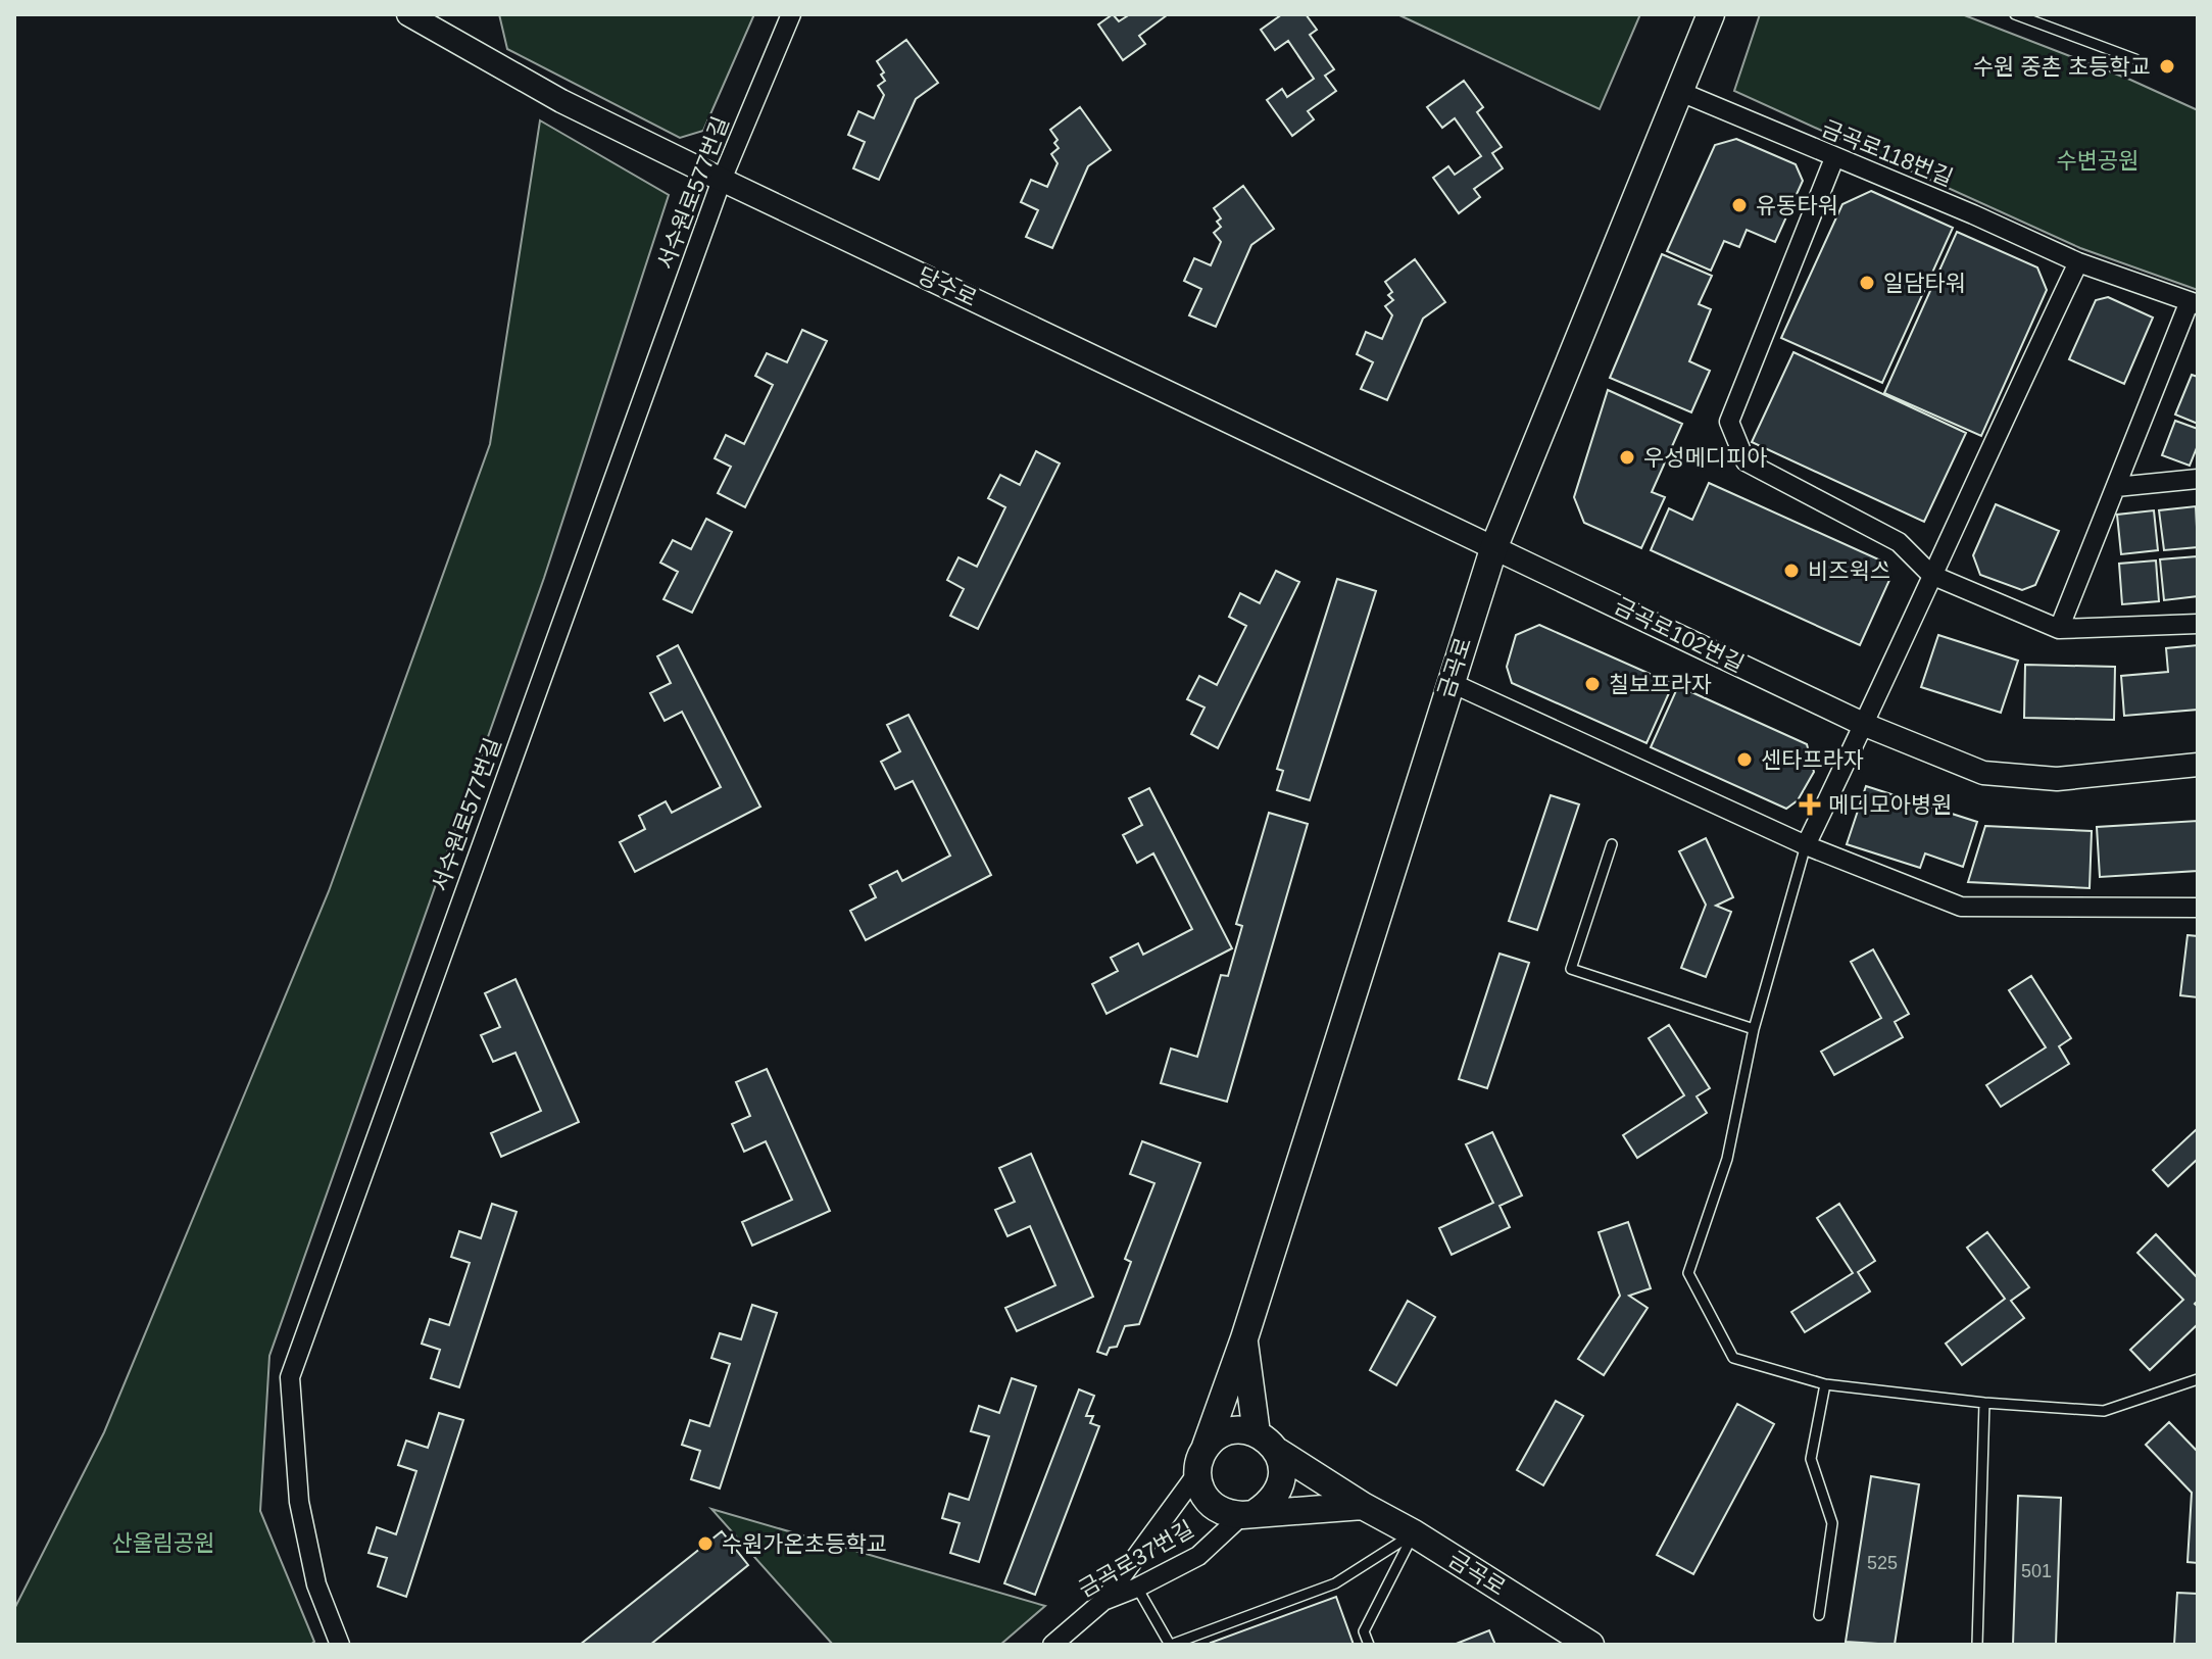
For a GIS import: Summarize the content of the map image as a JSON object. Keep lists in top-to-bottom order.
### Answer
{
  "streets": {
    "main road": ["금곡로"],
    "street": [
      "금곡로118번길",
      "서수원로577번길",
      "당수로",
      "금곡로102번길",
      "금곡로37번길"
    ]
  },
  "crossings": [
    ["금곡로118번길", "금곡로"],
    ["서수원로577번길", "당수로"],
    ["당수로", "금곡로102번길"],
    ["당수로", "금곡로"],
    ["금곡로102번길", "금곡로"],
    ["금곡로", "금곡로37번길"]
  ],
  "parks": ["수변공원", "산울림공원"],
  "places": {
    "other": [
      "수원 중촌 초등학교",
      "유동타워",
      "일담타워",
      "우성메디피아",
      "비즈윅스",
      "칠보프라자",
      "센타프라자",
      "수원가온초등학교"
    ],
    "health": ["메디모아병원"]
  },
  "house_numbers": ["525", "501"]
}
